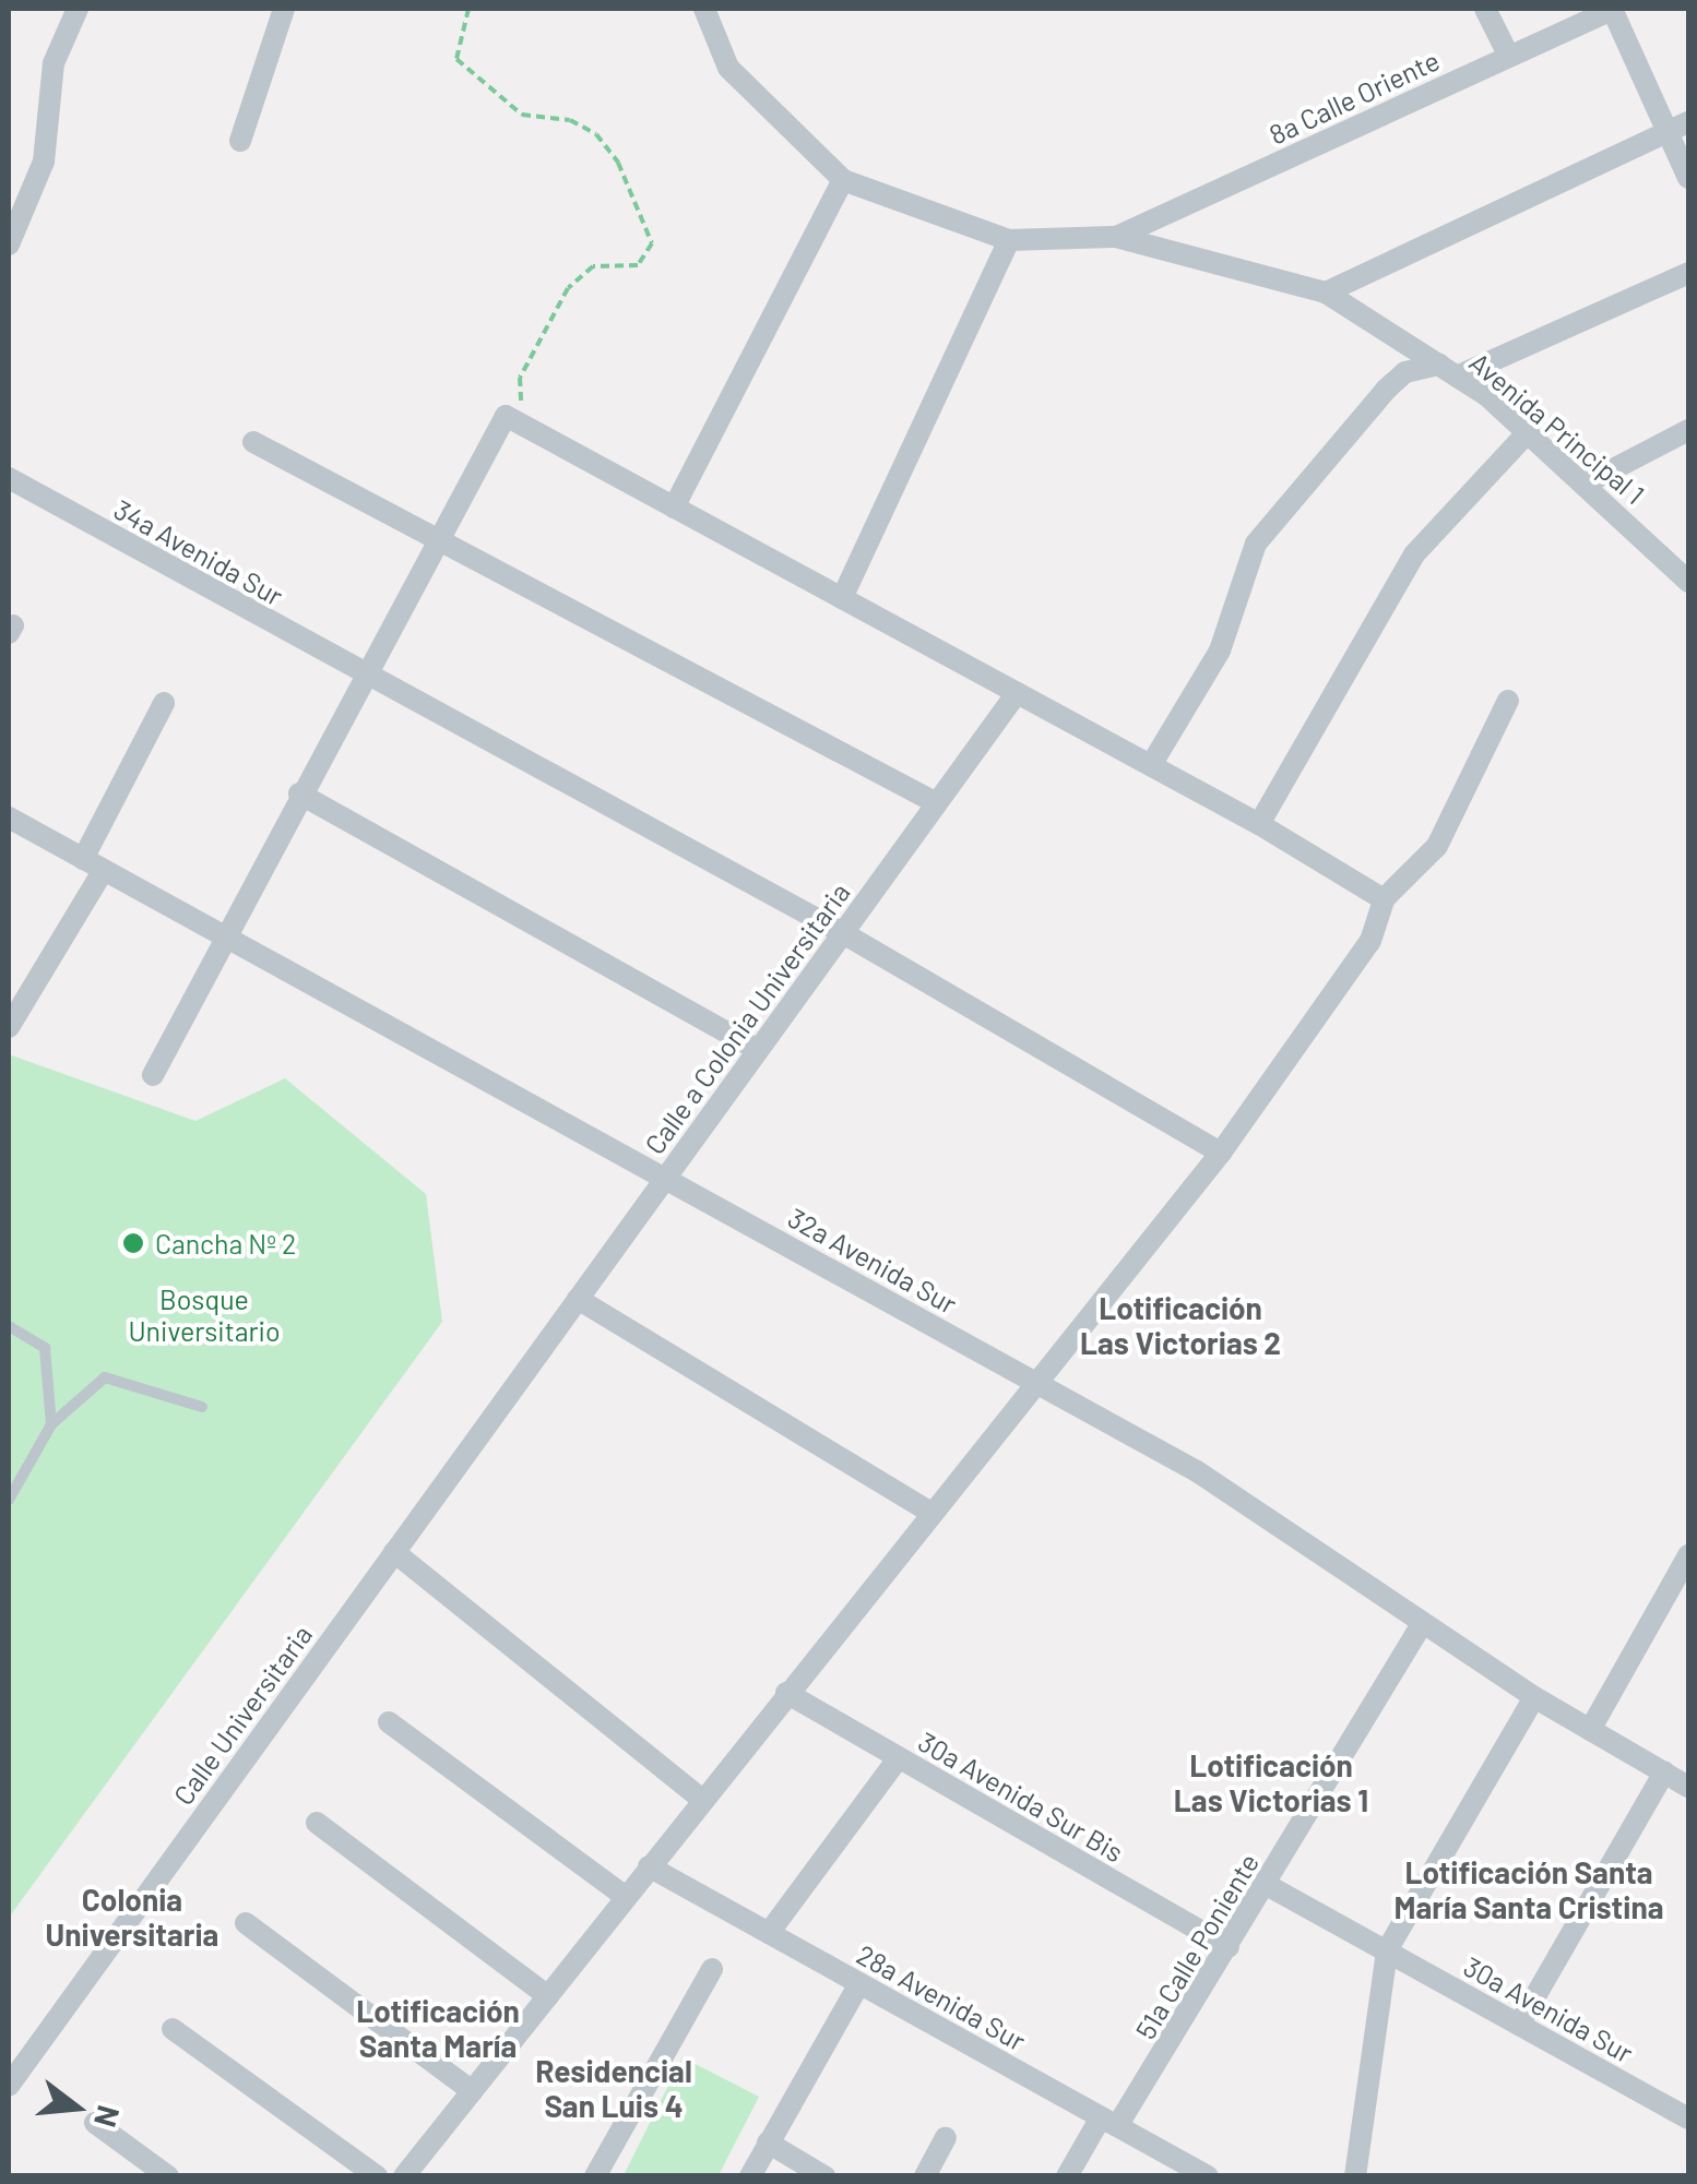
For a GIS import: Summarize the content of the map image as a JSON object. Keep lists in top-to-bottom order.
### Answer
{
  "streets": {
    "street": [
      "8a Calle Oriente",
      "Avenida Principal 1",
      "34a Avenida Sur",
      "Calle a Colonia Universitaria",
      "32a Avenida Sur",
      "Calle Universitaria",
      "30a Avenida Sur Bis",
      "51a Calle Poniente",
      "28a Avenida Sur",
      "30a Avenida Sur"
    ]
  },
  "crossings": [
    ["8a Calle Oriente", "Avenida Principal 1"],
    ["34a Avenida Sur", "Calle a Colonia Universitaria"],
    ["Calle a Colonia Universitaria", "32a Avenida Sur"],
    ["Calle a Colonia Universitaria", "Calle Universitaria"],
    ["32a Avenida Sur", "51a Calle Poniente"],
    ["30a Avenida Sur Bis", "51a Calle Poniente"],
    ["51a Calle Poniente", "28a Avenida Sur"],
    ["51a Calle Poniente", "30a Avenida Sur"]
  ],
  "districts": [
    "Lotificación Las Victorias 2",
    "Lotificación Las Victorias 1",
    "Lotificación Santa María Santa Cristina",
    "Colonia Universitaria",
    "Lotificación Santa María",
    "Residencial San Luis 4"
  ],
  "parks": ["Bosque Universitario"],
  "places": ["Cancha Nº 2"],
  "north": "right"
}
